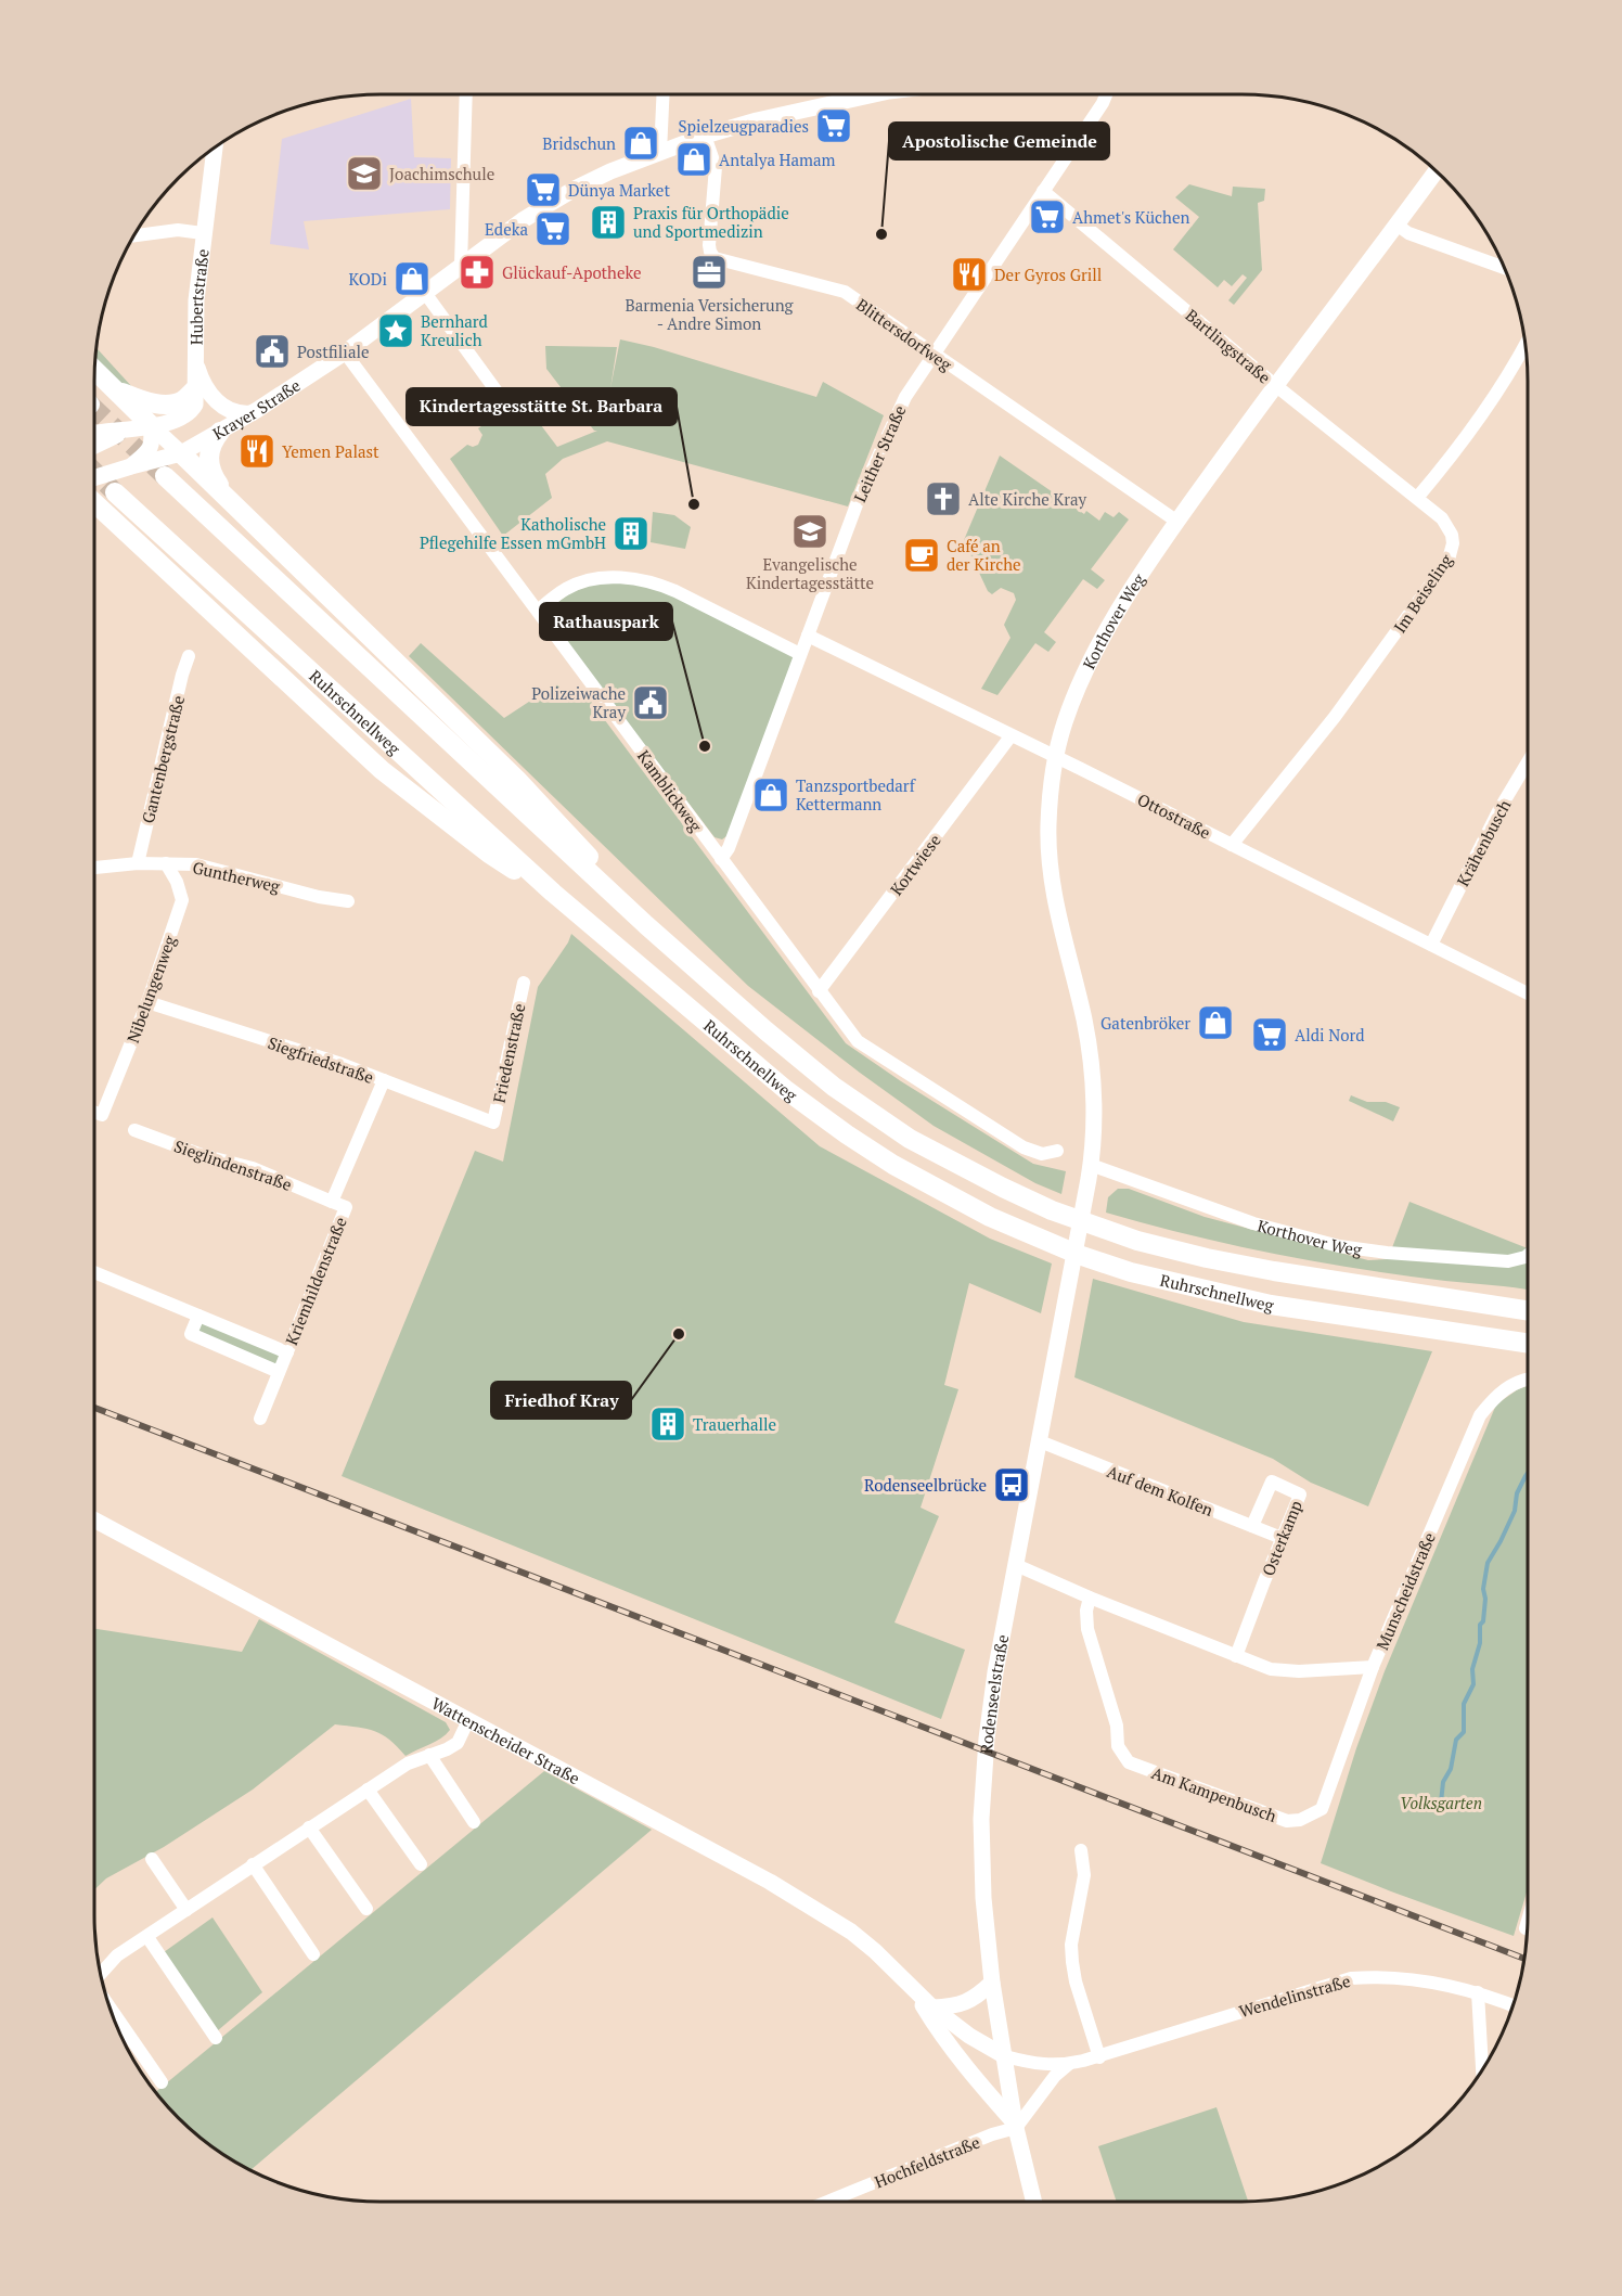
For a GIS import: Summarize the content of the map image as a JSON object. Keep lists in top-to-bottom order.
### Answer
{
  "streets": {
    "highway": ["Ruhrschnellweg"],
    "main road": [
      "Hubertstraße",
      "Krayer Straße",
      "Korthover Weg",
      "Rodenseelstraße",
      "Wattenscheider Straße"
    ],
    "street": [
      "Blittersdorfweg",
      "Bartlingstraße",
      "Leither Straße",
      "Im Beiseling",
      "Gantenbergstraße",
      "Kamblickweg",
      "Ottostraße",
      "Krähenbusch",
      "Kortwiese",
      "Guntherweg",
      "Nibelungenweg",
      "Friedenstraße",
      "Siegfriedstraße",
      "Sieglindenstraße",
      "Kriemhildenstraße",
      "Auf dem Kolfen",
      "Osterkamp",
      "Munscheidstraße",
      "Am Kampenbusch",
      "Wendelinstraße",
      "Hochfeldstraße"
    ]
  },
  "crossings": [
    ["Blittersdorfweg", "Krayer Straße"],
    ["Blittersdorfweg", "Leither Straße"],
    ["Blittersdorfweg", "Korthover Weg"],
    ["Bartlingstraße", "Leither Straße"],
    ["Bartlingstraße", "Im Beiseling"],
    ["Bartlingstraße", "Korthover Weg"],
    ["Krayer Straße", "Kamblickweg"],
    ["Leither Straße", "Kamblickweg"],
    ["Leither Straße", "Ottostraße"],
    ["Im Beiseling", "Ottostraße"],
    ["Korthover Weg", "Ottostraße"],
    ["Korthover Weg", "Rodenseelstraße"],
    ["Gantenbergstraße", "Guntherweg"],
    ["Kamblickweg", "Kortwiese"],
    ["Ottostraße", "Krähenbusch"],
    ["Ottostraße", "Kortwiese"],
    ["Guntherweg", "Nibelungenweg"],
    ["Nibelungenweg", "Siegfriedstraße"],
    ["Friedenstraße", "Siegfriedstraße"],
    ["Siegfriedstraße", "Kriemhildenstraße"],
    ["Sieglindenstraße", "Kriemhildenstraße"],
    ["Auf dem Kolfen", "Osterkamp"],
    ["Auf dem Kolfen", "Rodenseelstraße"],
    ["Osterkamp", "Munscheidstraße"],
    ["Munscheidstraße", "Rodenseelstraße"],
    ["Munscheidstraße", "Am Kampenbusch"],
    ["Rodenseelstraße", "Wattenscheider Straße"],
    ["Rodenseelstraße", "Wendelinstraße"],
    ["Rodenseelstraße", "Hochfeldstraße"],
    ["Wattenscheider Straße", "Wendelinstraße"],
    ["Wattenscheider Straße", "Hochfeldstraße"]
  ],
  "parks": ["Volksgarten"],
  "places": {
    "supermarket": [
      "Spielzeugparadies",
      "Dünya Market",
      "Ahmet's Küchen",
      "Edeka",
      "Aldi Nord"
    ],
    "shop": [
      "Bridschun",
      "Antalya Hamam",
      "KODi",
      "Tanzsportbedarf Kettermann",
      "Gatenbröker"
    ],
    "school or university": ["Joachimschule", "Evangelische Kindertagesstätte"],
    "building": ["Praxis für Orthopädie und Sportmedizin", "Katholische Pflegehilfe Essen mGmbH", "Trauerhalle"],
    "other": [
      "Apostolische Gemeinde",
      "Kindertagesstätte St. Barbara",
      "Rathauspark",
      "Friedhof Kray"
    ],
    "pharmacy": ["Glückauf-Apotheke"],
    "office": ["Barmenia Versicherung - Andre Simon"],
    "restaurant": ["Der Gyros Grill", "Yemen Palast"],
    "place": ["Bernhard Kreulich"],
    "public building": ["Postfiliale", "Polizeiwache Kray"],
    "church": ["Alte Kirche Kray"],
    "cafe": ["Café an der Kirche"],
    "bus stop": ["Rodenseelbrücke"]
  }
}
